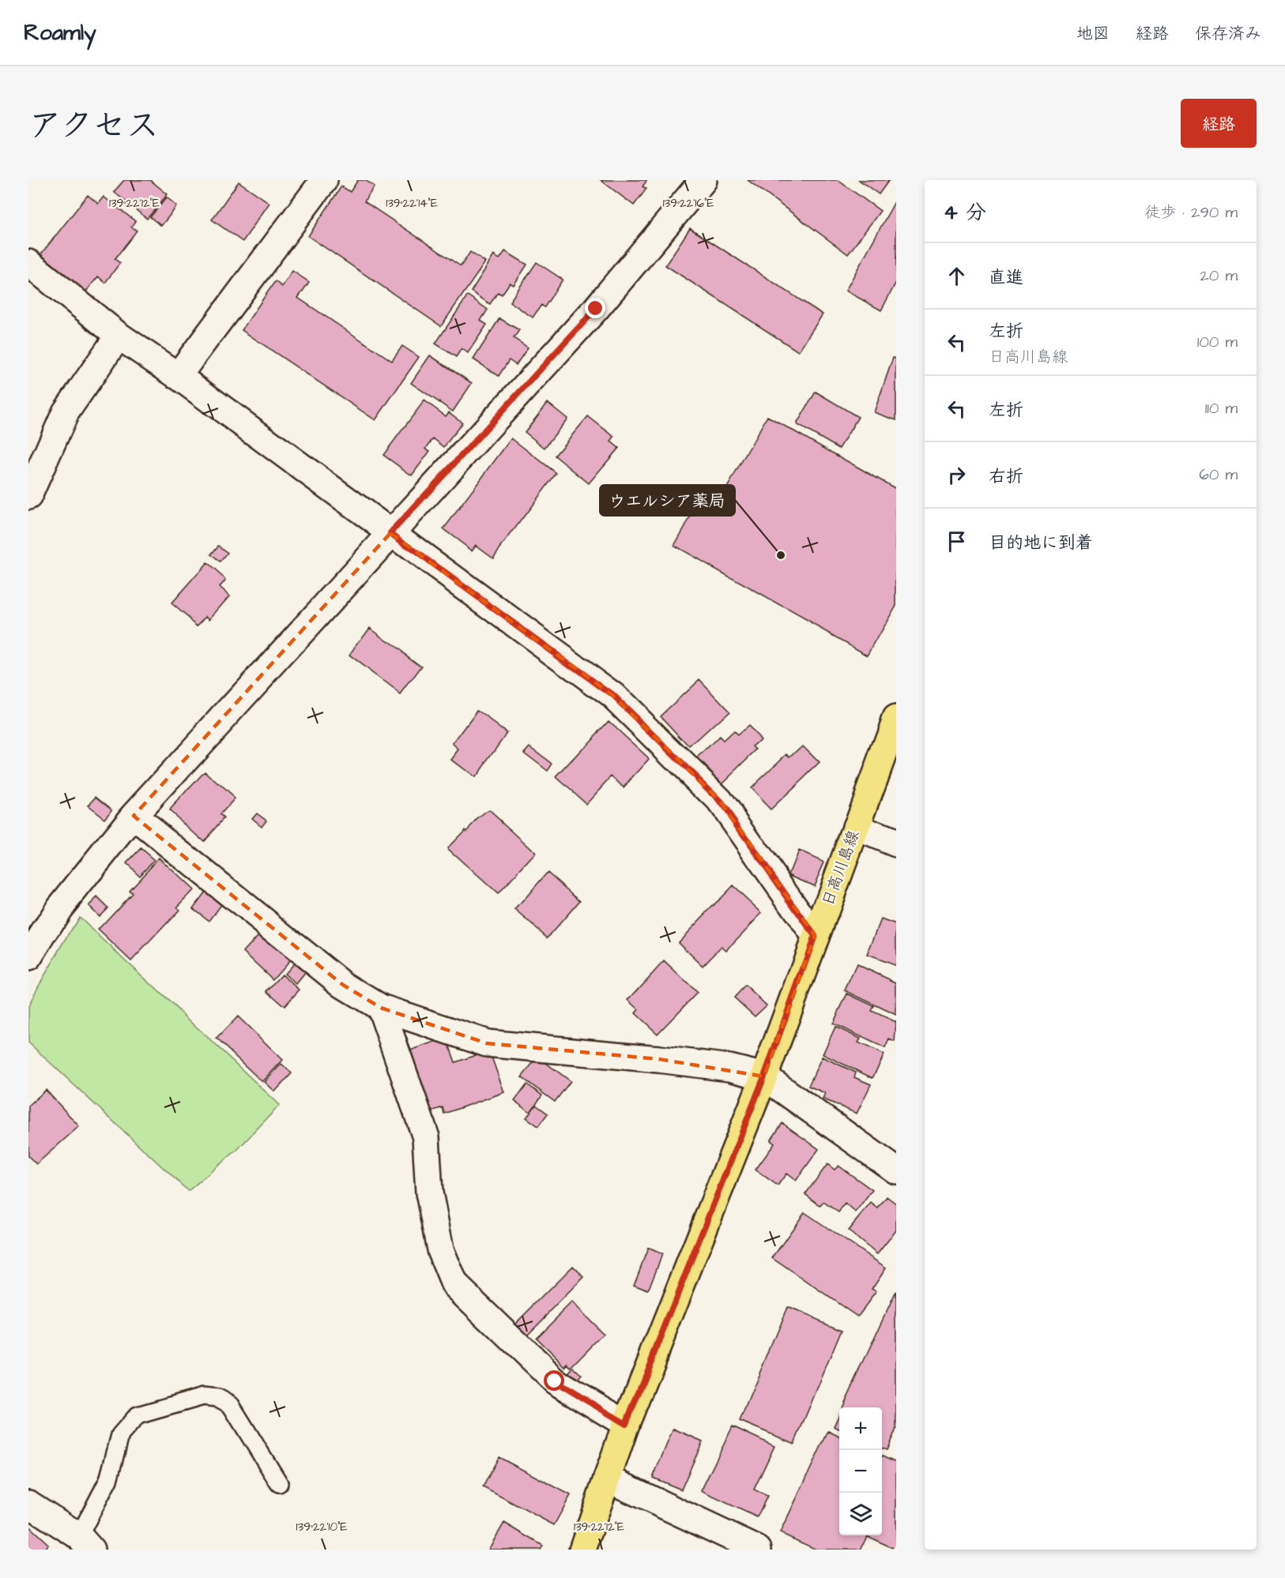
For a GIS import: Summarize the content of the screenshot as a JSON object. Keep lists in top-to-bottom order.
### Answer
{
  "streets": {
    "main road": ["日高川島線"]
  },
  "places": ["ウエルシア薬局"],
  "page": {
    "header": "Roamly",
    "nav": ["地図", "経路", "保存済み"],
    "title": "アクセス",
    "buttons": "経路",
    "heading": ["4 分", "徒歩 · 290 m"],
    "list": [
      ["直進", "20 m"],
      ["左折", "日高川島線", "100 m"],
      ["左折", "110 m"],
      ["右折", "60 m"],
      "目的地に到着"
    ],
    "map_buttons": ["+", "−"]
  },
  "coordinates": [
    "139°22'12\"E",
    "139°22'14\"E",
    "139°22'16\"E",
    "139°22'10\"E"
  ]
}
